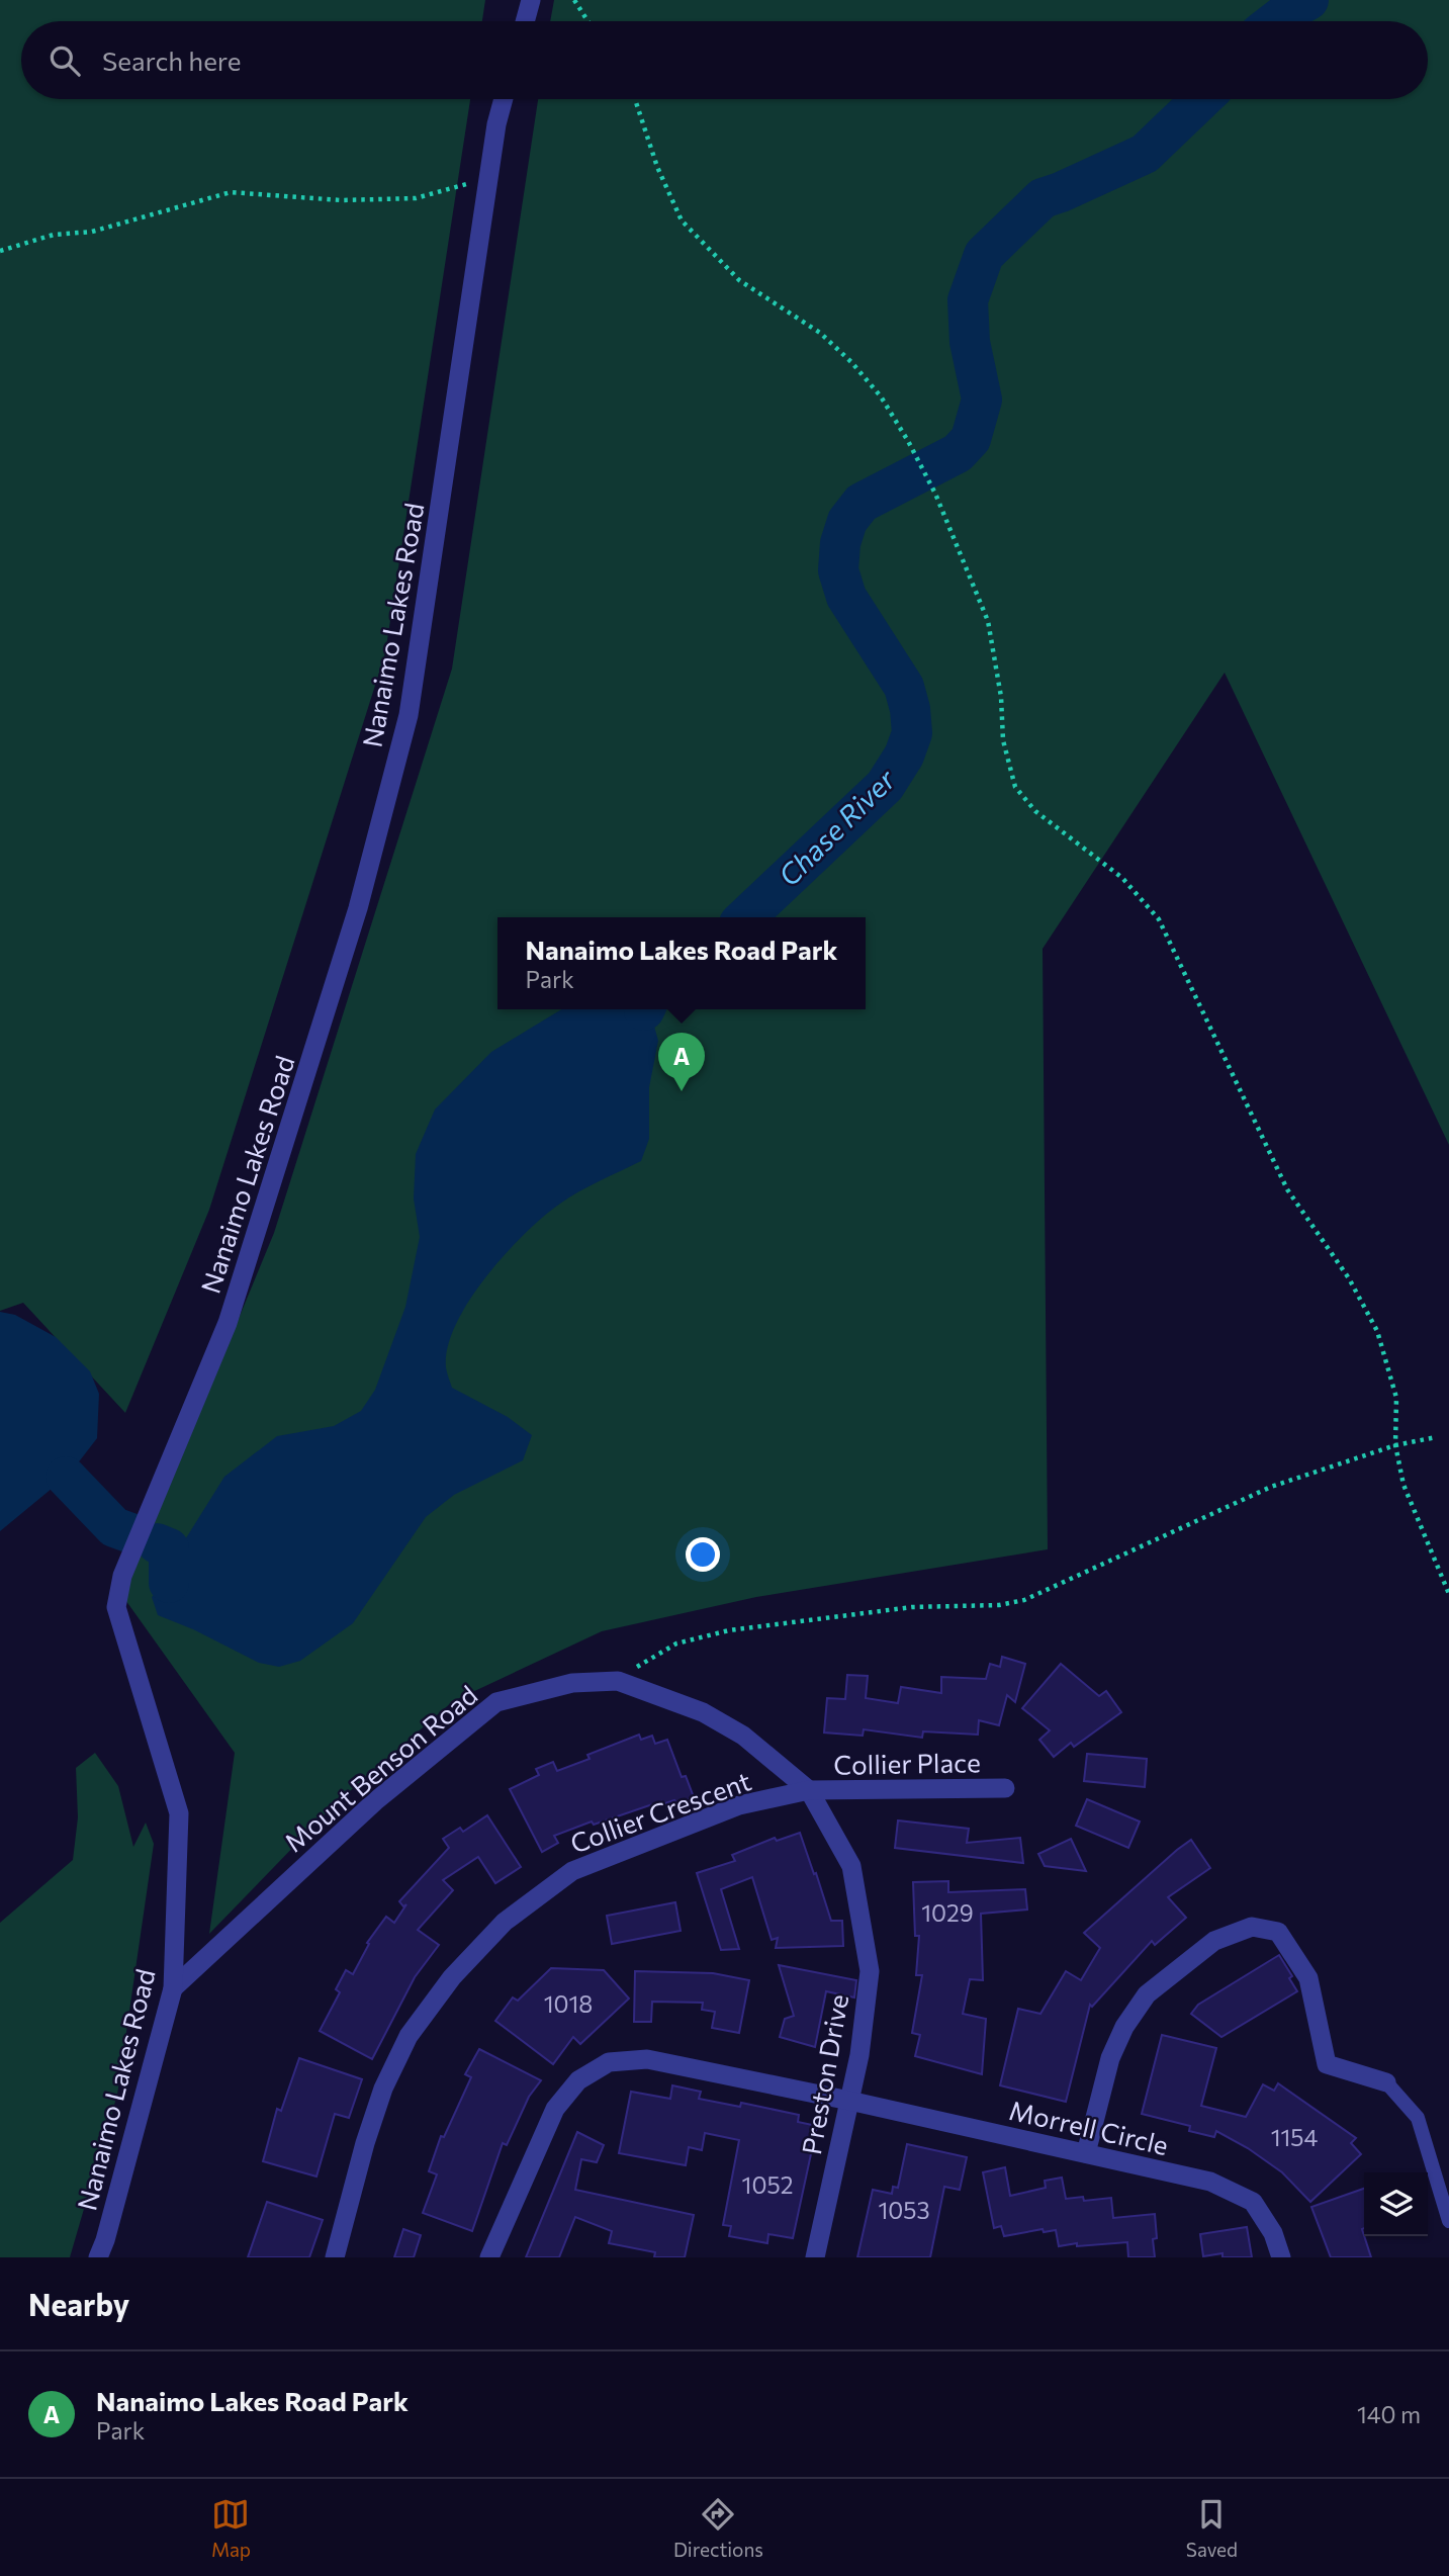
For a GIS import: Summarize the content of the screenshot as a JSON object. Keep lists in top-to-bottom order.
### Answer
{
  "streets": {
    "street": [
      "Nanaimo Lakes Road",
      "Collier Place",
      "Mount Benson Road",
      "Collier Crescent",
      "Preston Drive",
      "Morrell Circle"
    ]
  },
  "crossings": [
    ["Nanaimo Lakes Road", "Mount Benson Road"],
    ["Collier Place", "Collier Crescent"],
    ["Collier Place", "Preston Drive"],
    ["Mount Benson Road", "Preston Drive"],
    ["Collier Crescent", "Preston Drive"],
    ["Preston Drive", "Morrell Circle"]
  ],
  "water": ["Chase River"],
  "house_numbers": [
    "1029",
    "1018",
    "1154",
    "1052",
    "1053"
  ],
  "page": {
    "search": "Search here",
    "popup": ["Nanaimo Lakes Road Park", "Park"],
    "pins": "A",
    "heading": "Nearby",
    "list": [
      {
        "mark": "A",
        "name": "Nanaimo Lakes Road Park",
        "note": "Park",
        "value": "140 m"
      }
    ],
    "nav": ["Map", "Directions", "Saved"]
  }
}
